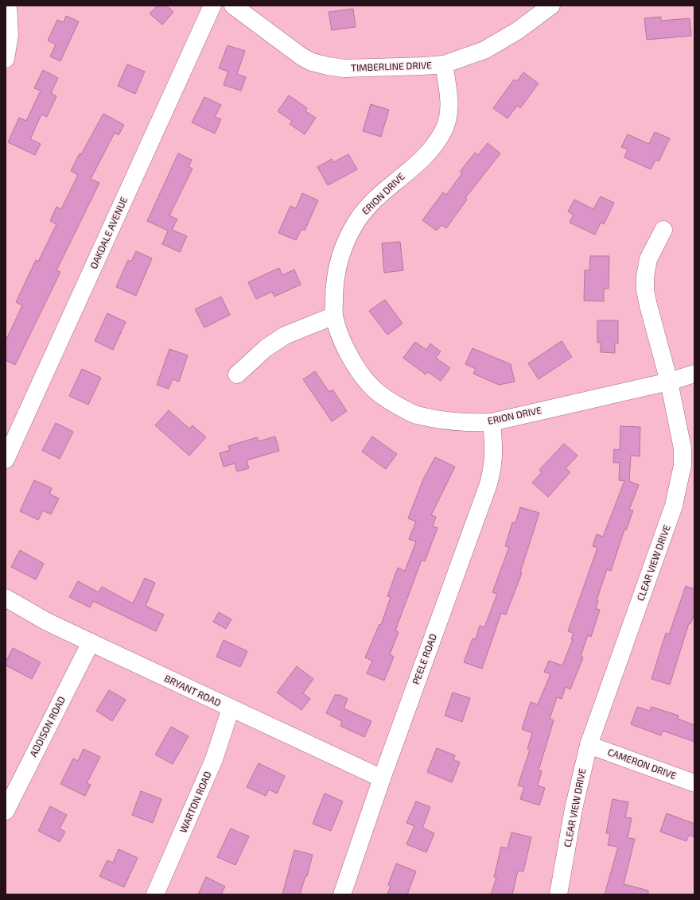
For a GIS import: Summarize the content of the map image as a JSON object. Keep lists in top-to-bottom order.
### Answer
{
  "streets": {
    "street": [
      "TIMBERLINE DRIVE",
      "ERION DRIVE",
      "OAKDALE AVENUE",
      "CLEAR VIEW DRIVE",
      "PEELE ROAD",
      "BRYANT ROAD",
      "ADDISON ROAD",
      "CAMERON DRIVE",
      "WARTON ROAD"
    ]
  },
  "crossings": [
    ["TIMBERLINE DRIVE", "ERION DRIVE"],
    ["ERION DRIVE", "CLEAR VIEW DRIVE"],
    ["ERION DRIVE", "PEELE ROAD"],
    ["CLEAR VIEW DRIVE", "CAMERON DRIVE"],
    ["PEELE ROAD", "BRYANT ROAD"],
    ["BRYANT ROAD", "ADDISON ROAD"],
    ["BRYANT ROAD", "WARTON ROAD"]
  ]
}
